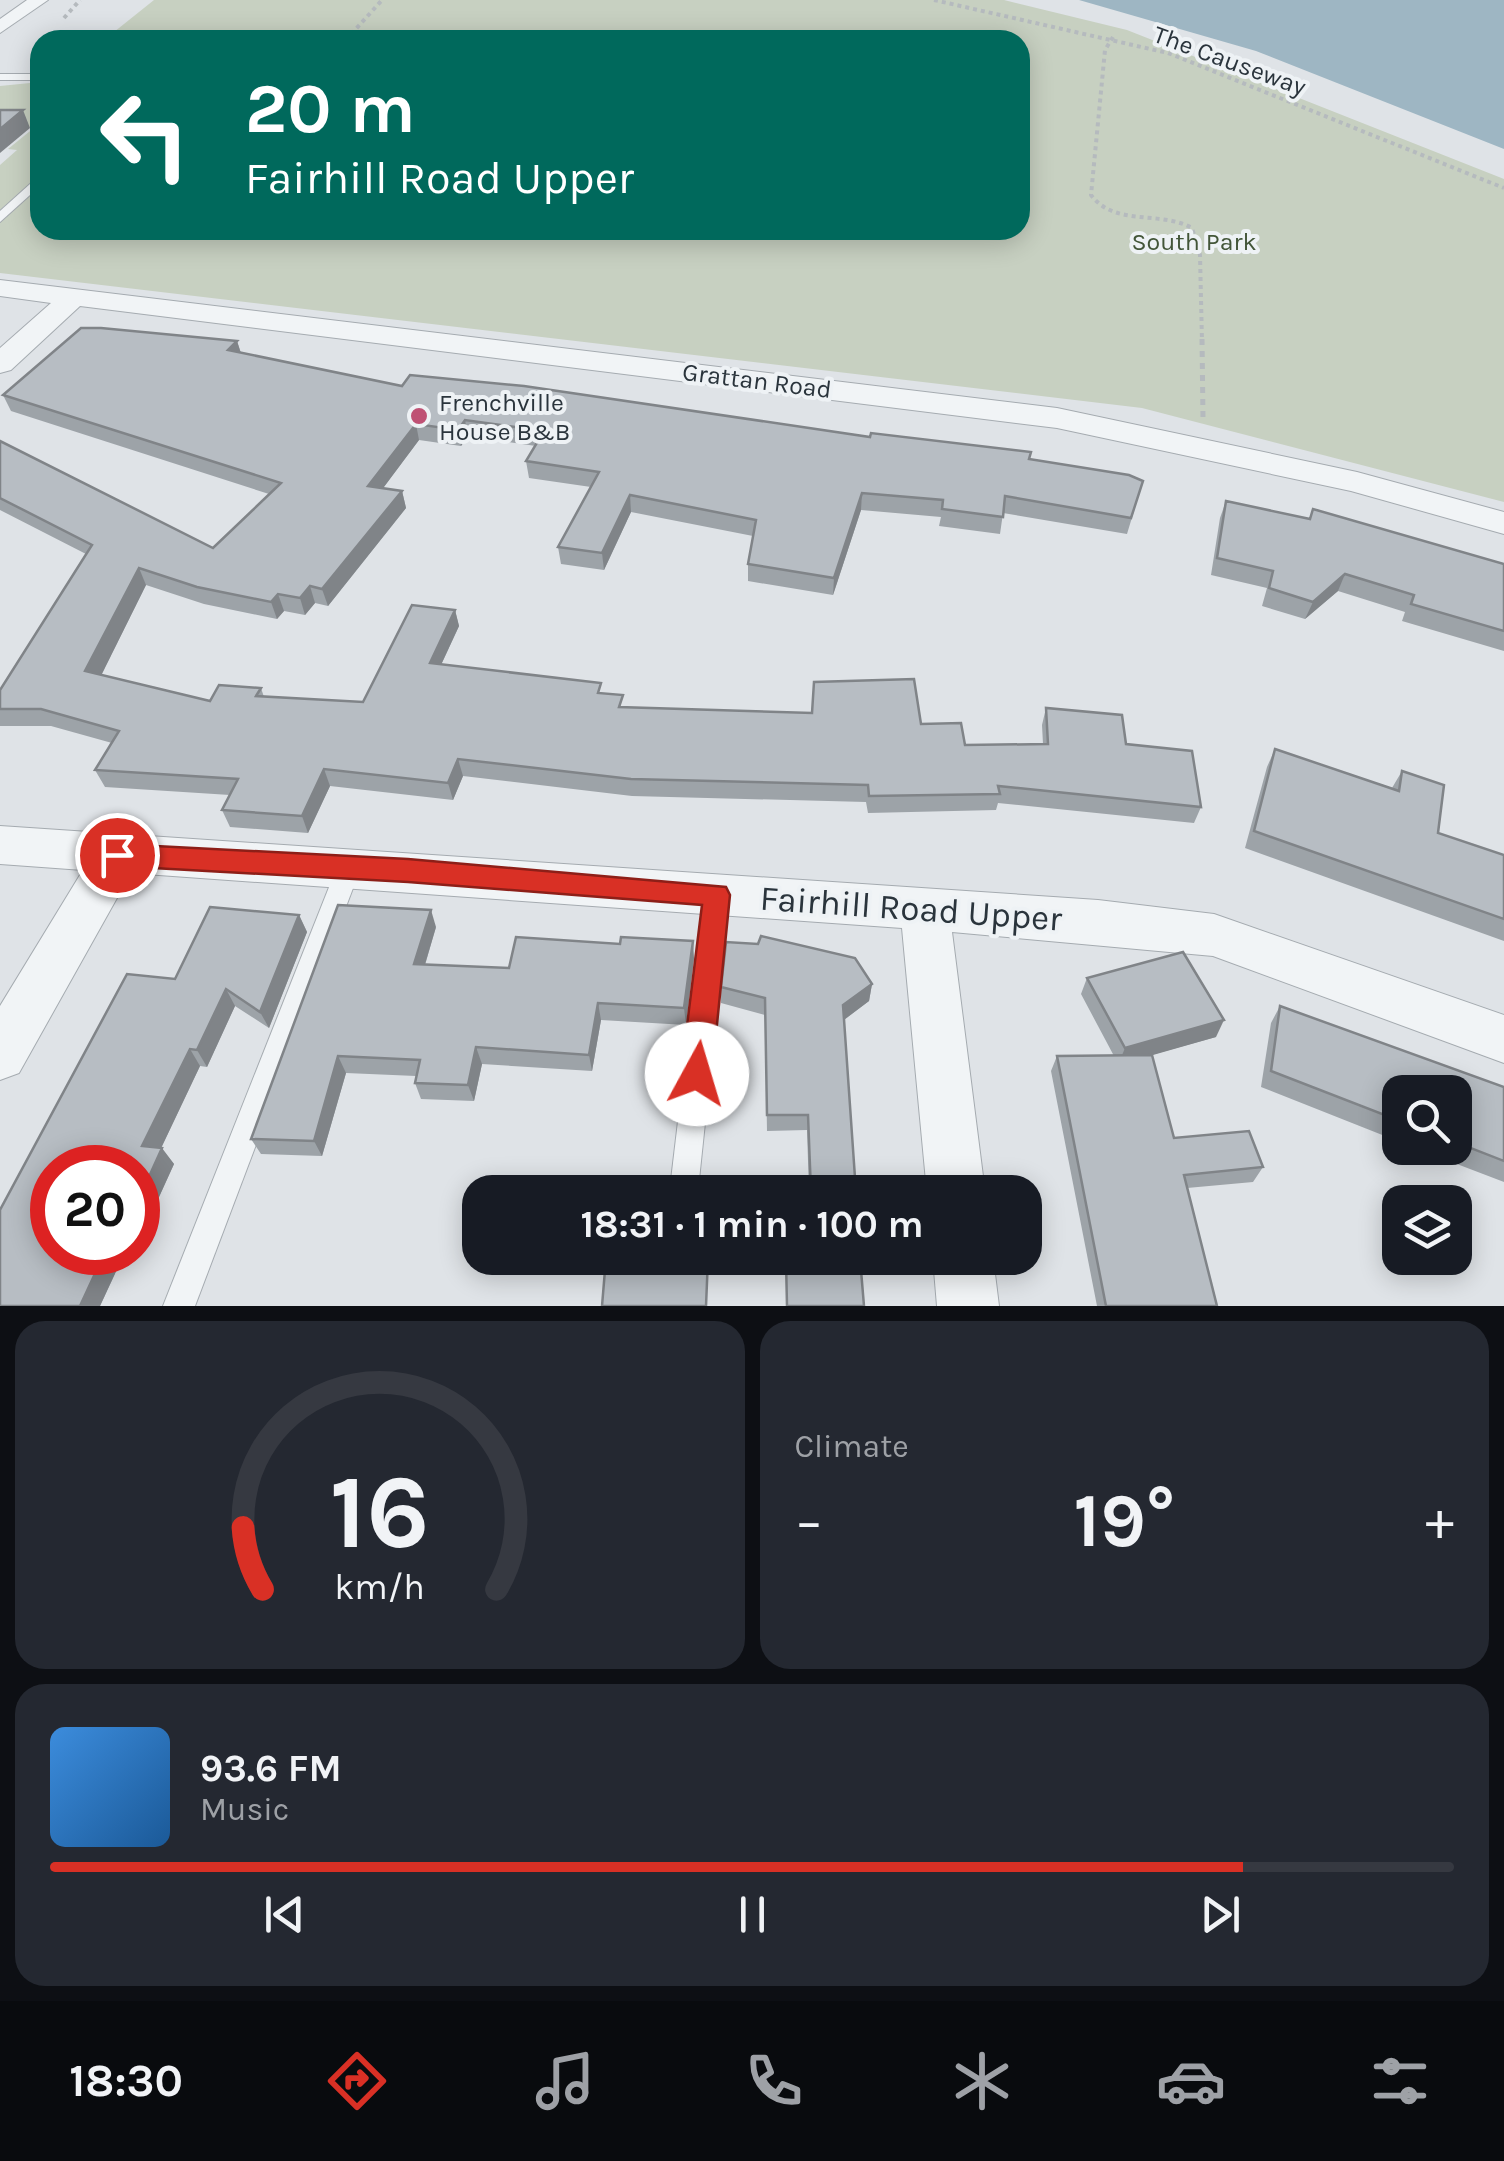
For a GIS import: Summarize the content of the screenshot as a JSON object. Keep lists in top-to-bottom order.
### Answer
{
  "streets": {
    "street": ["Grattan Road", "Fairhill Road Upper"],
    "path": ["The Causeway"]
  },
  "parks": ["South Park"],
  "places": ["Frenchville House B&B"],
  "page": {
    "turn": ["20 m", "Fairhill Road Upper"],
    "limit": "20",
    "trip": "18:31 · 1 min · 100 m",
    "tile": "Climate",
    "heat": ["−", "19°", "+"],
    "song": ["93.6 FM", "Music"],
    "tabs": "18:30",
    "gauge": ["16", "km/h"]
  }
}
